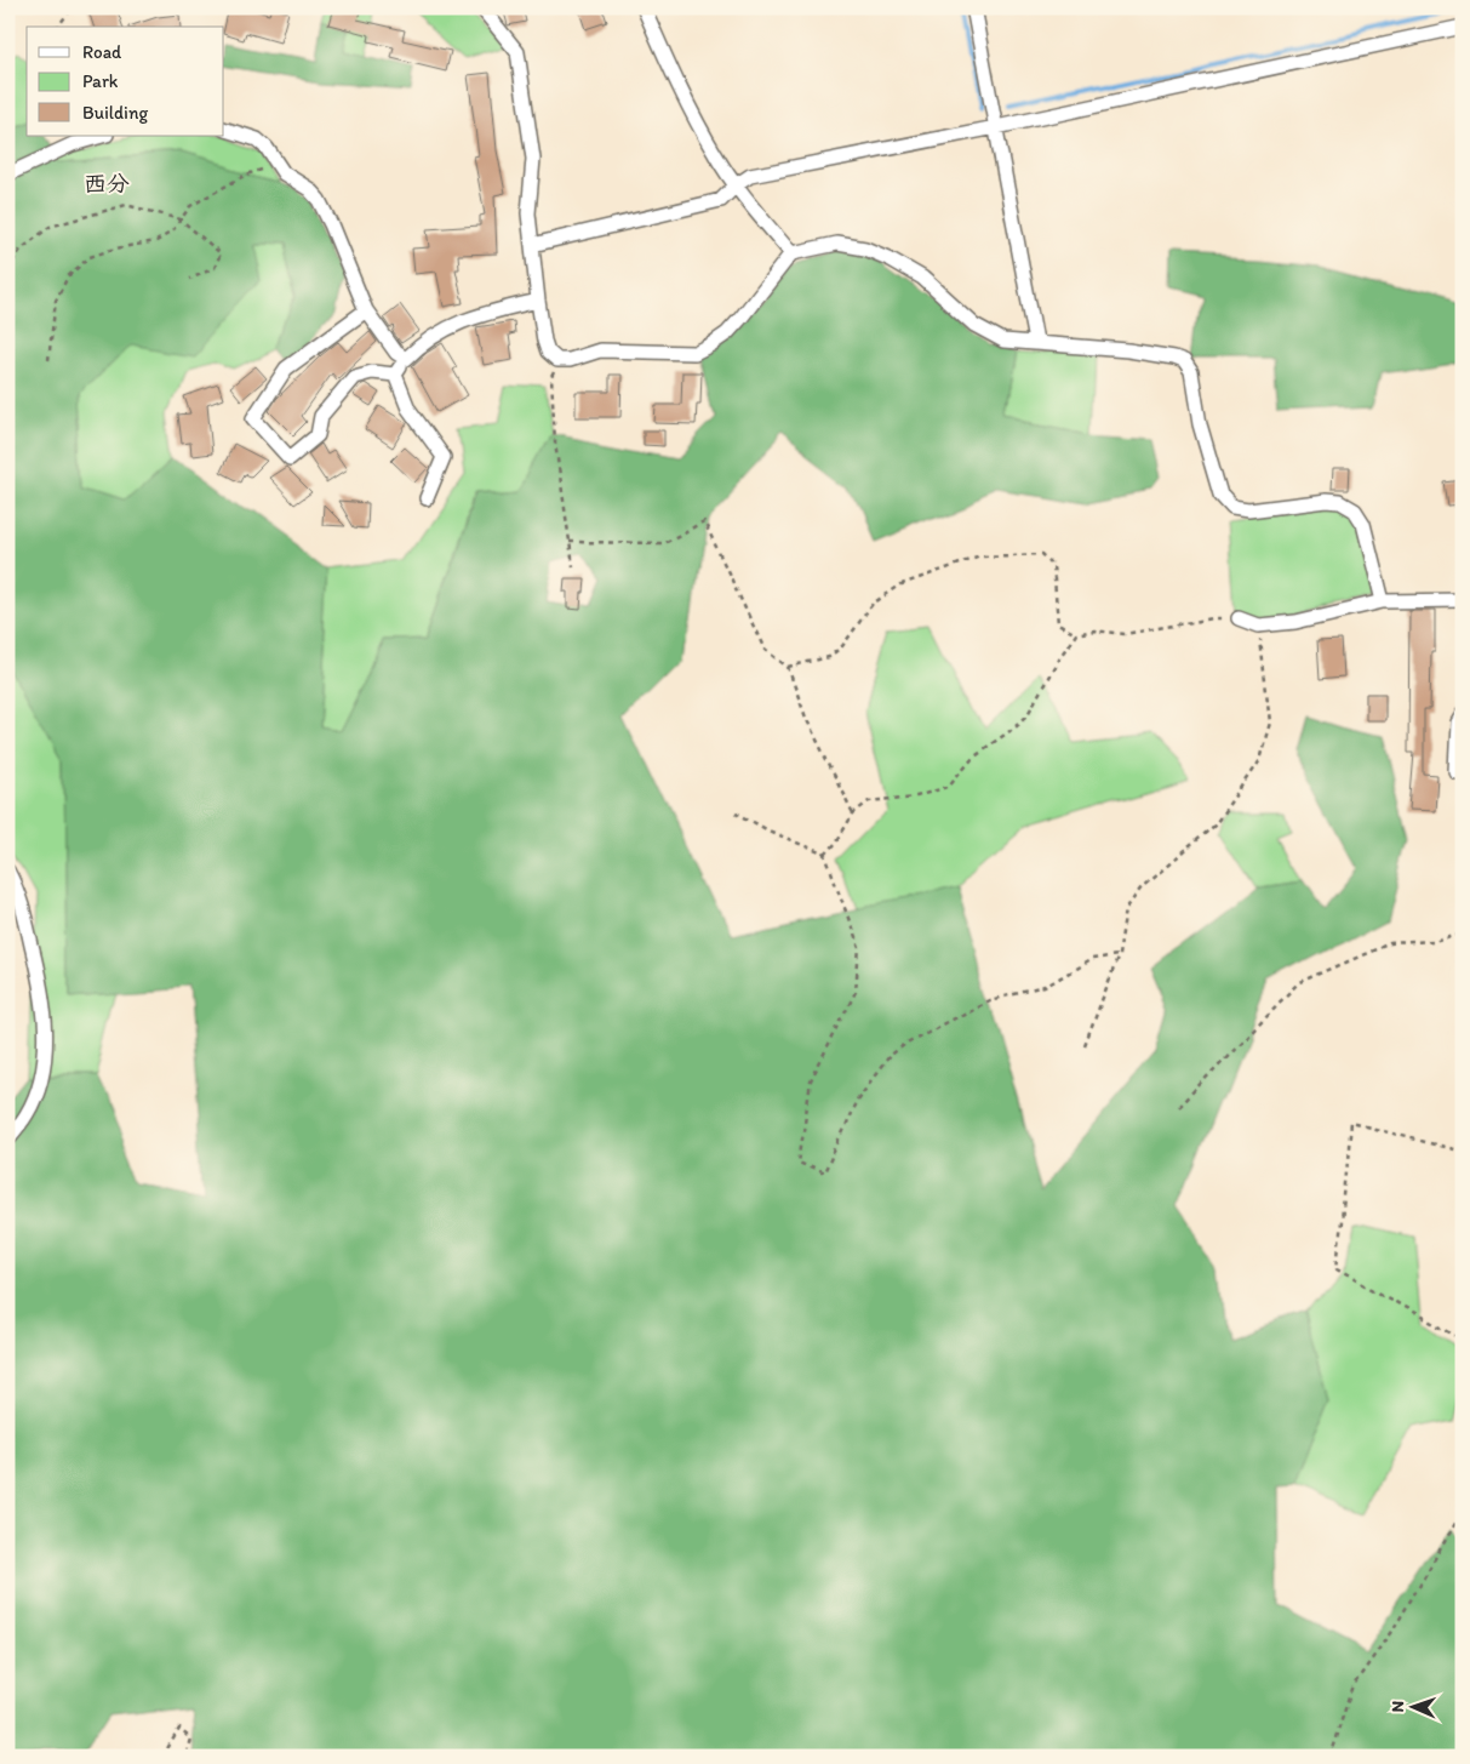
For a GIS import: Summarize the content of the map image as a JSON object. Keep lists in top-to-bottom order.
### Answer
{
  "districts": ["西分"],
  "legend": ["Road", "Park", "Building"],
  "north": "left"
}
